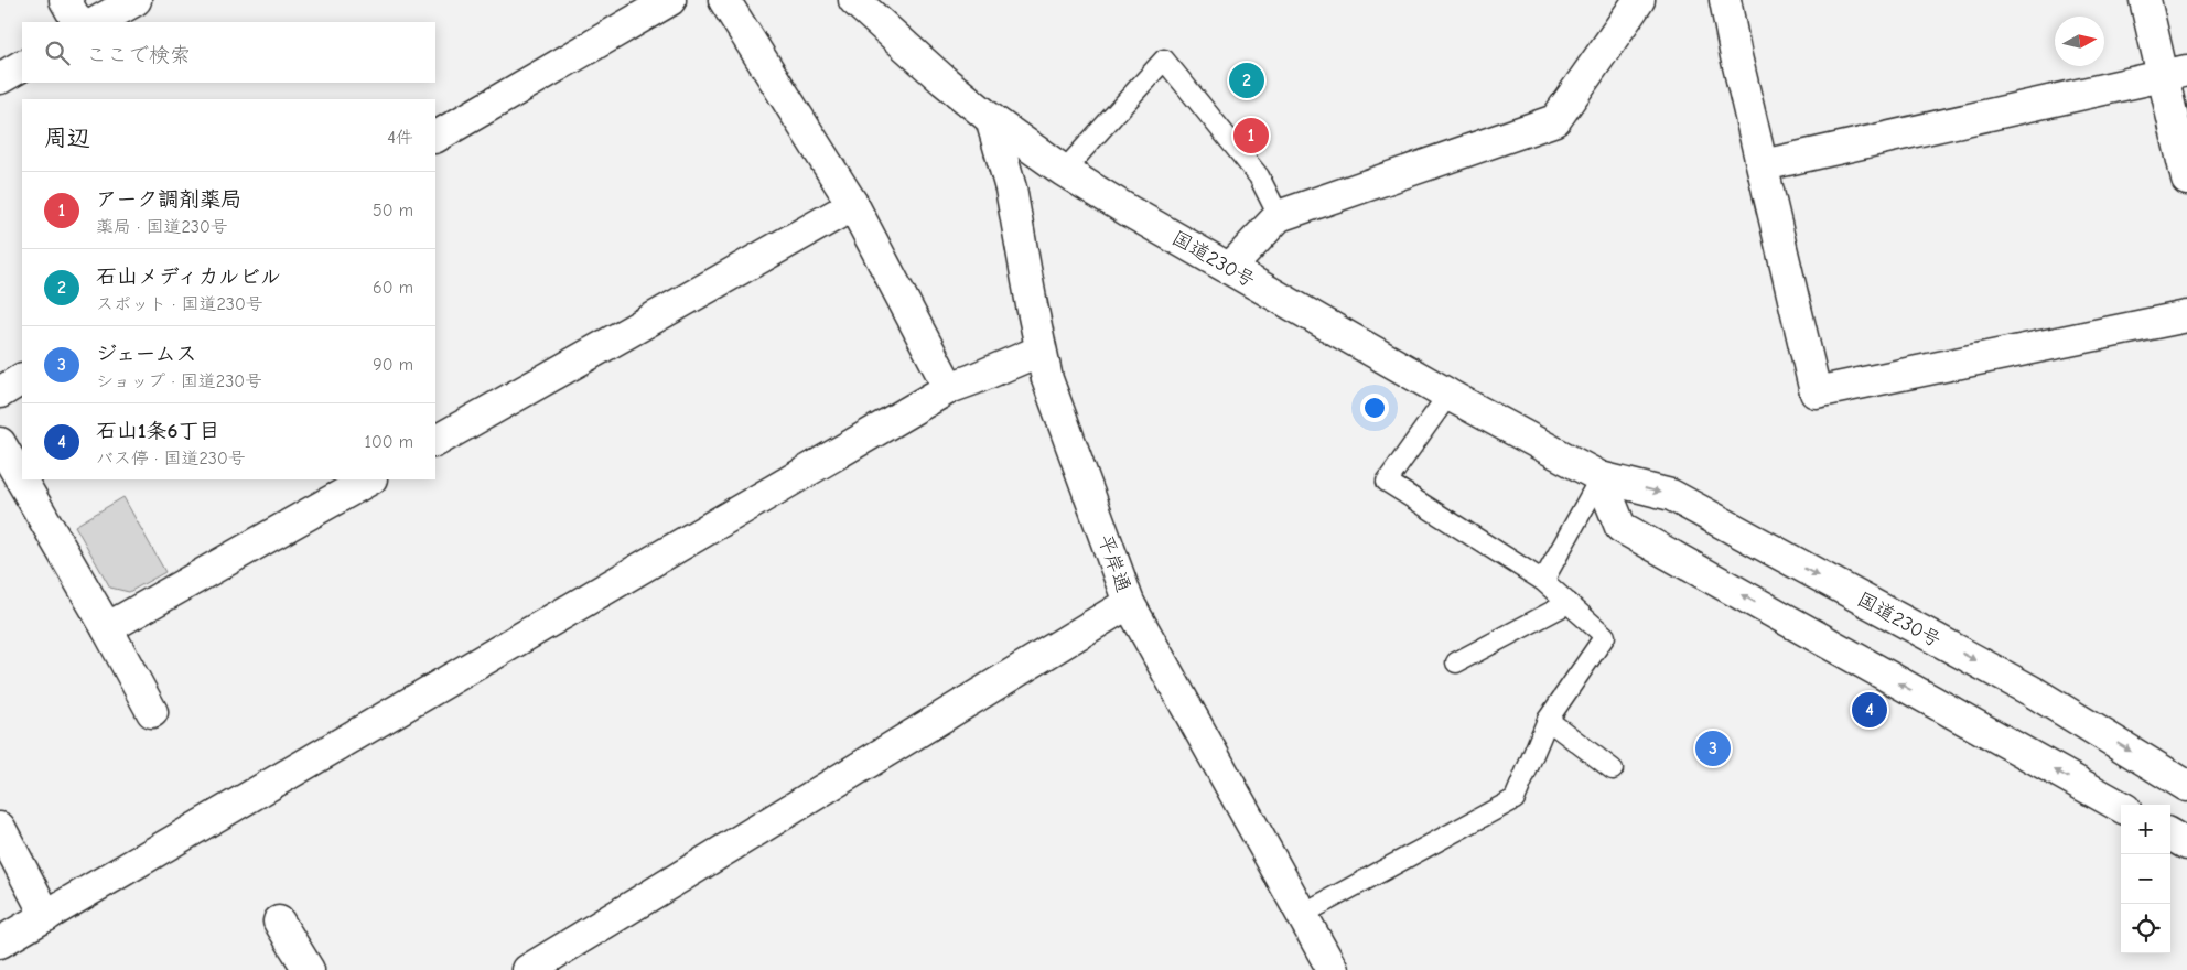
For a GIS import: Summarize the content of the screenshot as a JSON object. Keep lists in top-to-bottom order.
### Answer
{
  "streets": {
    "main road": ["国道230号", "平岸通"]
  },
  "crossings": [
    ["国道230号", "平岸通"]
  ],
  "north": "right",
  "page": {
    "search": "ここで検索",
    "pins": [
      "2",
      "1",
      "4",
      "3"
    ],
    "heading": ["周辺", "4件"],
    "list": [
      {
        "mark": "1",
        "name": "アーク調剤薬局",
        "note": "薬局 · 国道230号",
        "value": "50 m"
      },
      {
        "mark": "2",
        "name": "石山メディカルビル",
        "note": "スポット · 国道230号",
        "value": "60 m"
      },
      {
        "mark": "3",
        "name": "ジェームス",
        "note": "ショップ · 国道230号",
        "value": "90 m"
      },
      {
        "mark": "4",
        "name": "石山1条6丁目",
        "note": "バス停 · 国道230号",
        "value": "100 m"
      }
    ],
    "map_buttons": ["+", "−"]
  }
}
